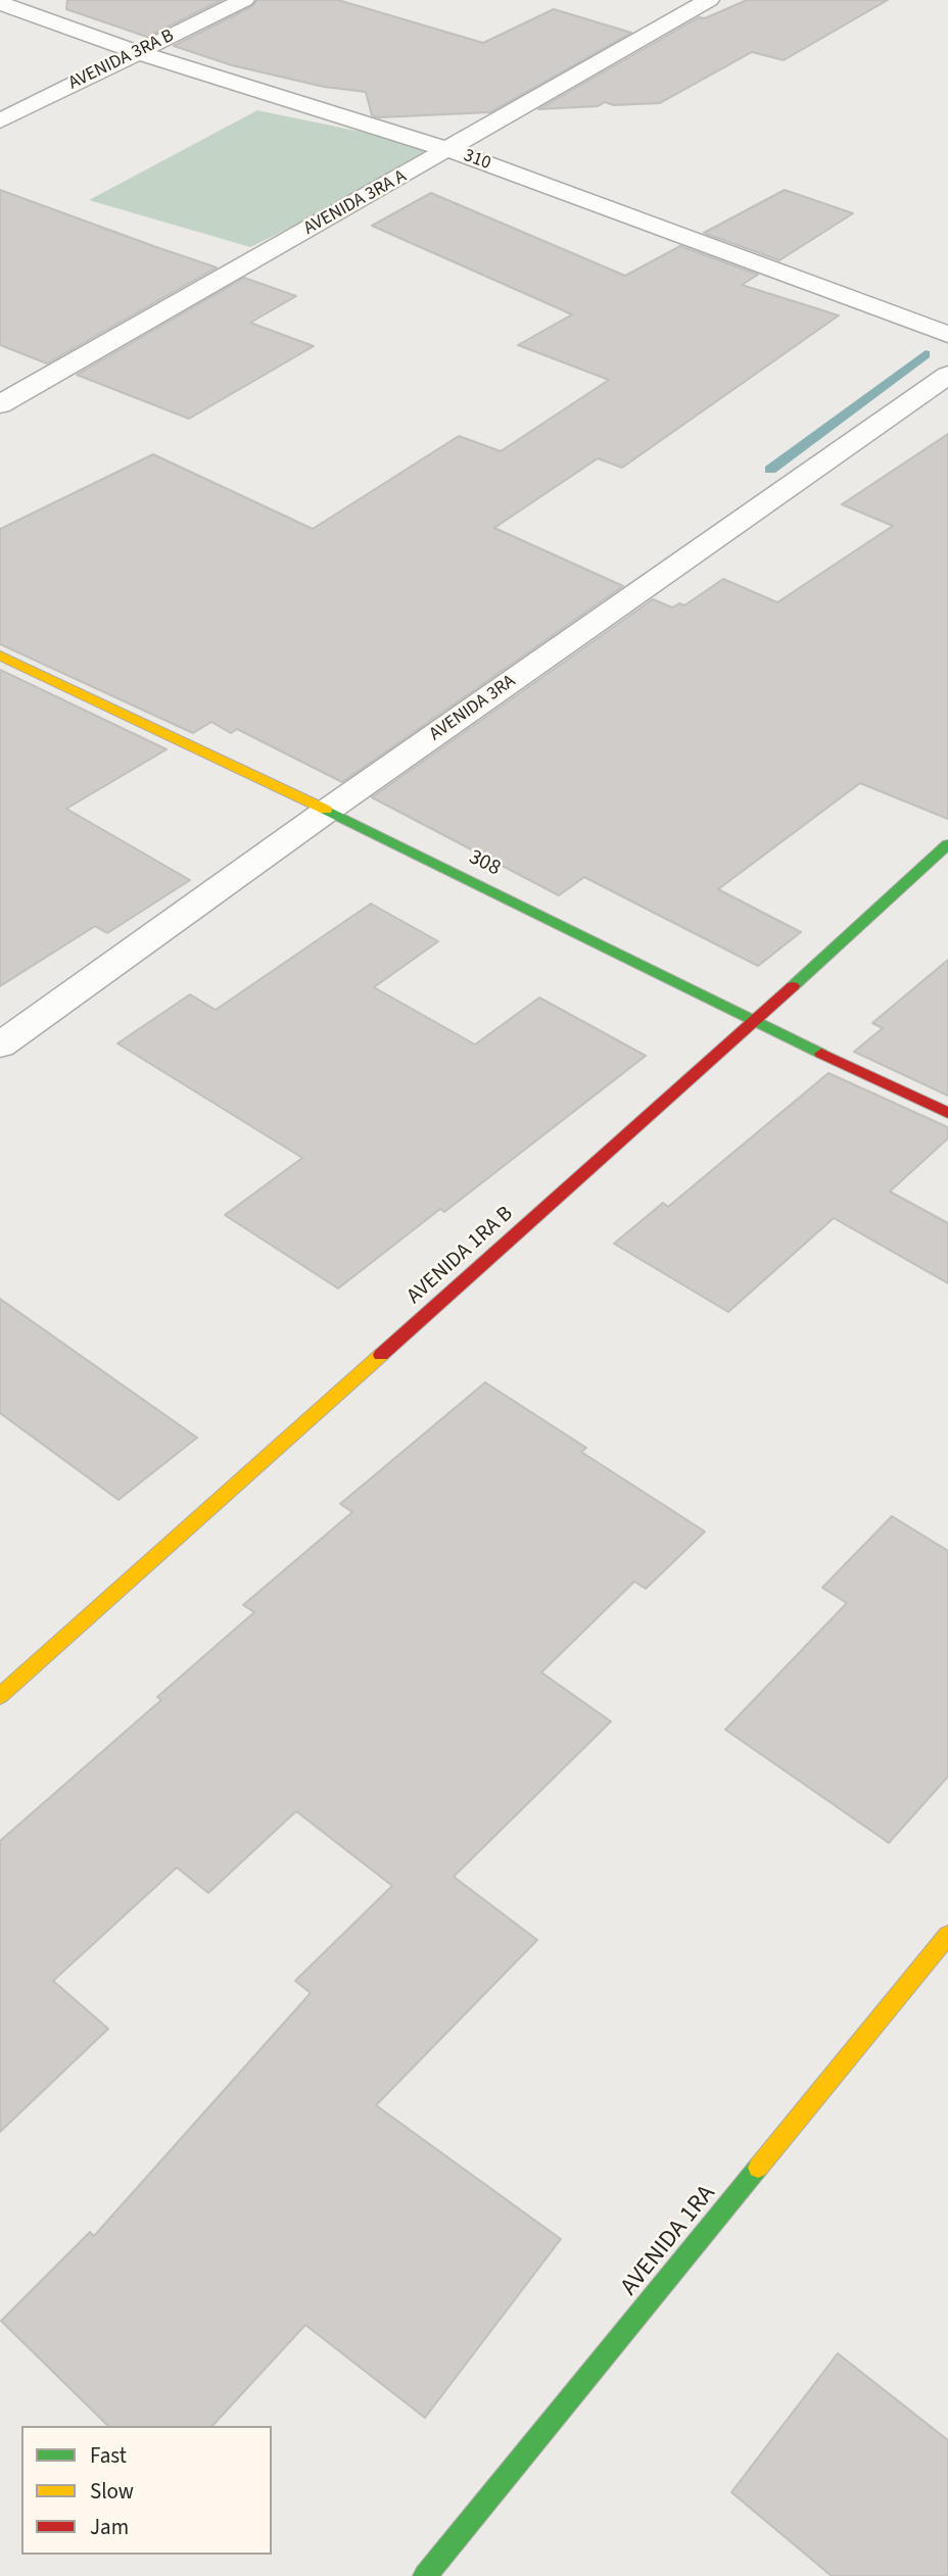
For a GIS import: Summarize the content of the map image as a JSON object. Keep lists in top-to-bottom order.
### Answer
{
  "streets": {
    "street": [
      "AVENIDA 3RA B",
      "310",
      "AVENIDA 3RA A",
      "AVENIDA 3RA",
      "308",
      "AVENIDA 1RA B",
      "AVENIDA 1RA"
    ]
  },
  "crossings": [
    ["AVENIDA 3RA B", "310"],
    ["310", "AVENIDA 3RA A"],
    ["AVENIDA 3RA", "308"],
    ["308", "AVENIDA 1RA B"]
  ],
  "legend": ["Fast", "Slow", "Jam"]
}
